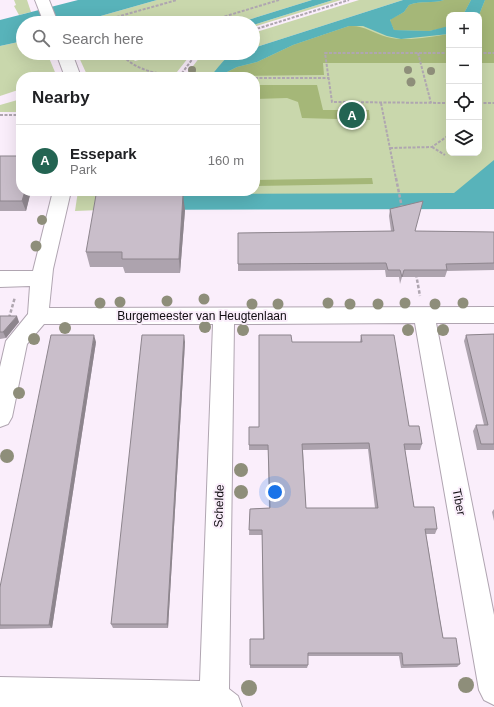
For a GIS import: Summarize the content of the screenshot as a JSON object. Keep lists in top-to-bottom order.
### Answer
{
  "streets": {
    "street": ["Burgemeester van Heugtenlaan", "Tiber", "Schelde"]
  },
  "crossings": [
    ["Burgemeester van Heugtenlaan", "Tiber"],
    ["Burgemeester van Heugtenlaan", "Schelde"]
  ],
  "page": {
    "map_buttons": ["+", "−"],
    "search": "Search here",
    "heading": "Nearby",
    "pins": "A",
    "list": [
      {
        "mark": "A",
        "name": "Essepark",
        "note": "Park",
        "value": "160 m"
      }
    ]
  }
}
